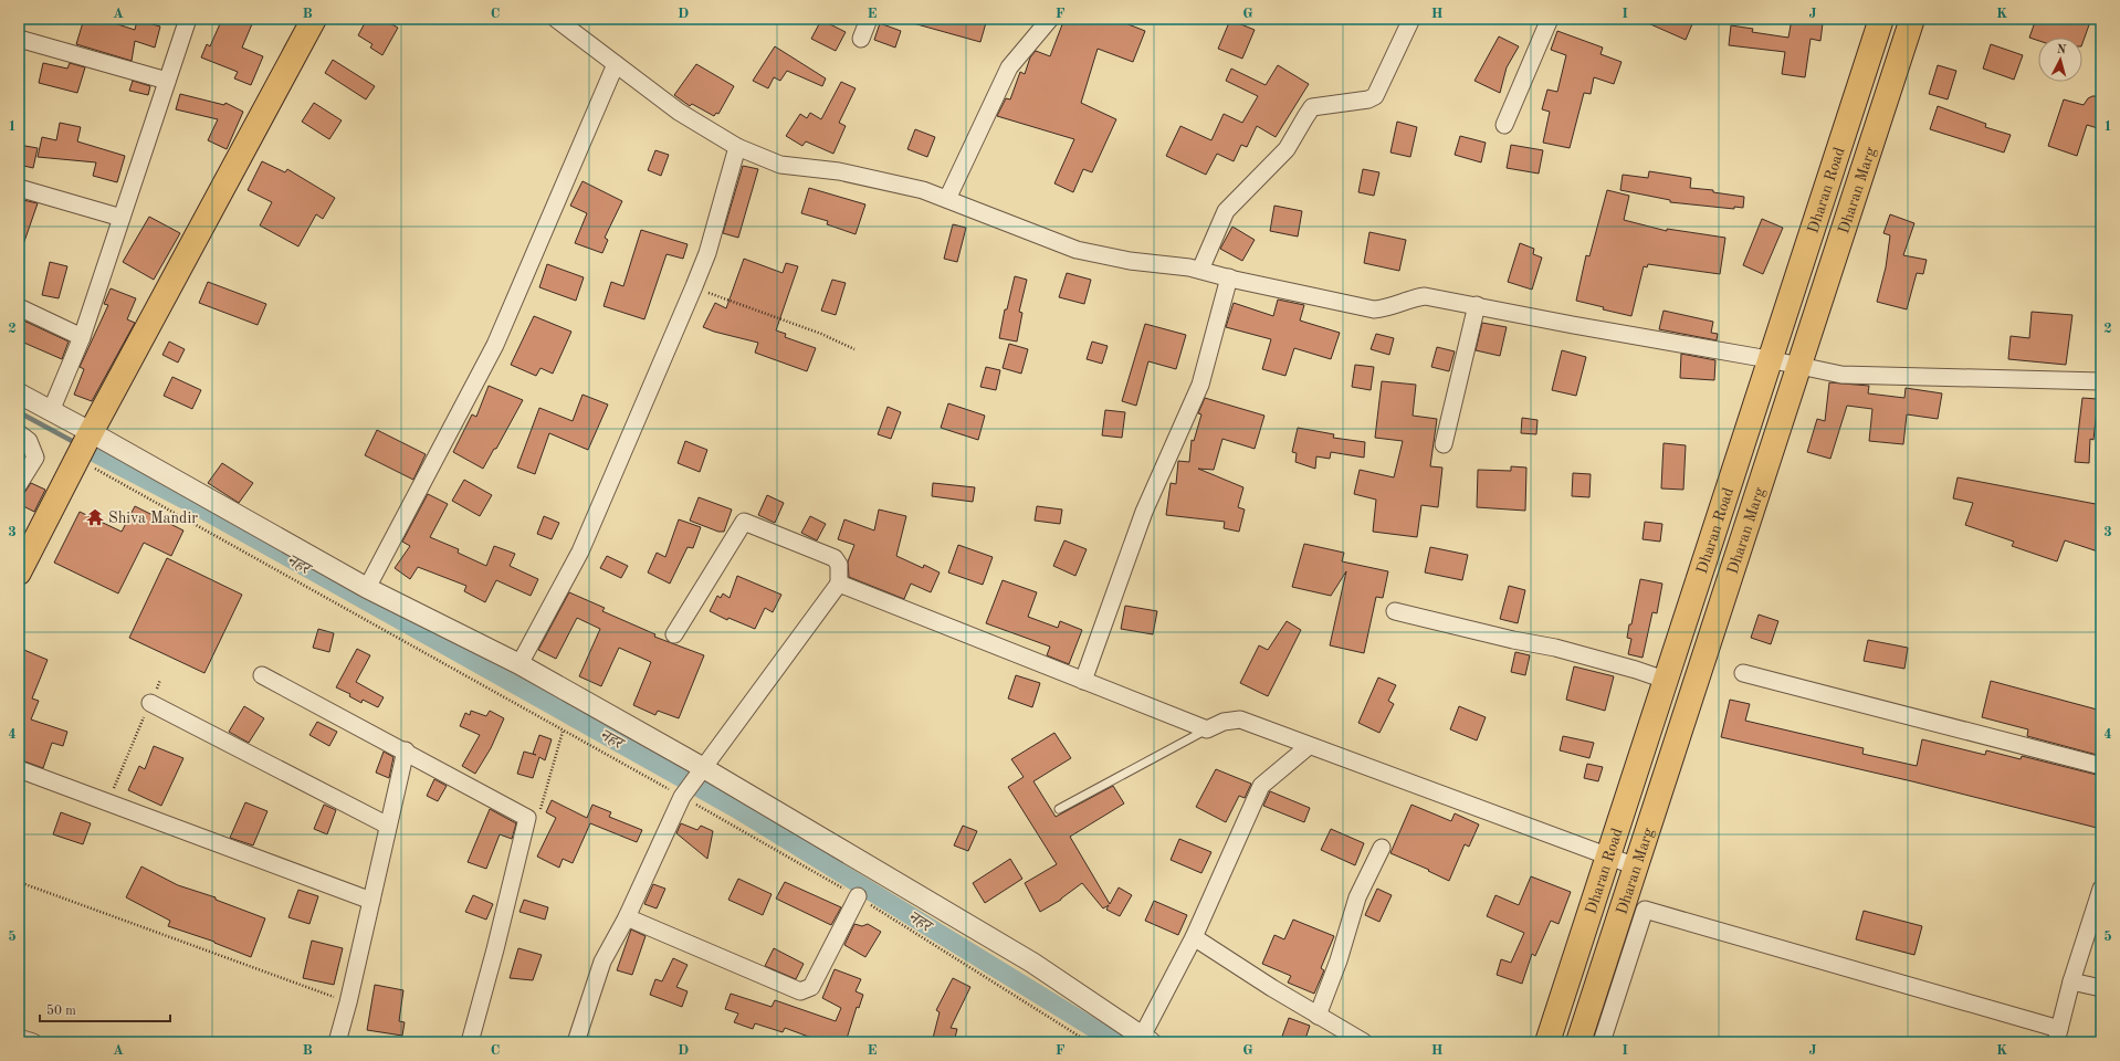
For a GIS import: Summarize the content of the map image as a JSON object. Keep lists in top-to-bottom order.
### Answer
{
  "streets": {
    "main road": ["Dharan Road", "Dharan Marg"]
  },
  "water": ["नहर"],
  "places": {
    "temple": ["Shiva Mandir"]
  },
  "scale_bar": "50 m",
  "north": "top",
  "grid": {
    "columns": [
      "A",
      "B",
      "C",
      "D",
      "E",
      "F",
      "G",
      "H",
      "I",
      "J",
      "K"
    ],
    "rows": [
      "1",
      "2",
      "3",
      "4",
      "5"
    ]
  }
}
